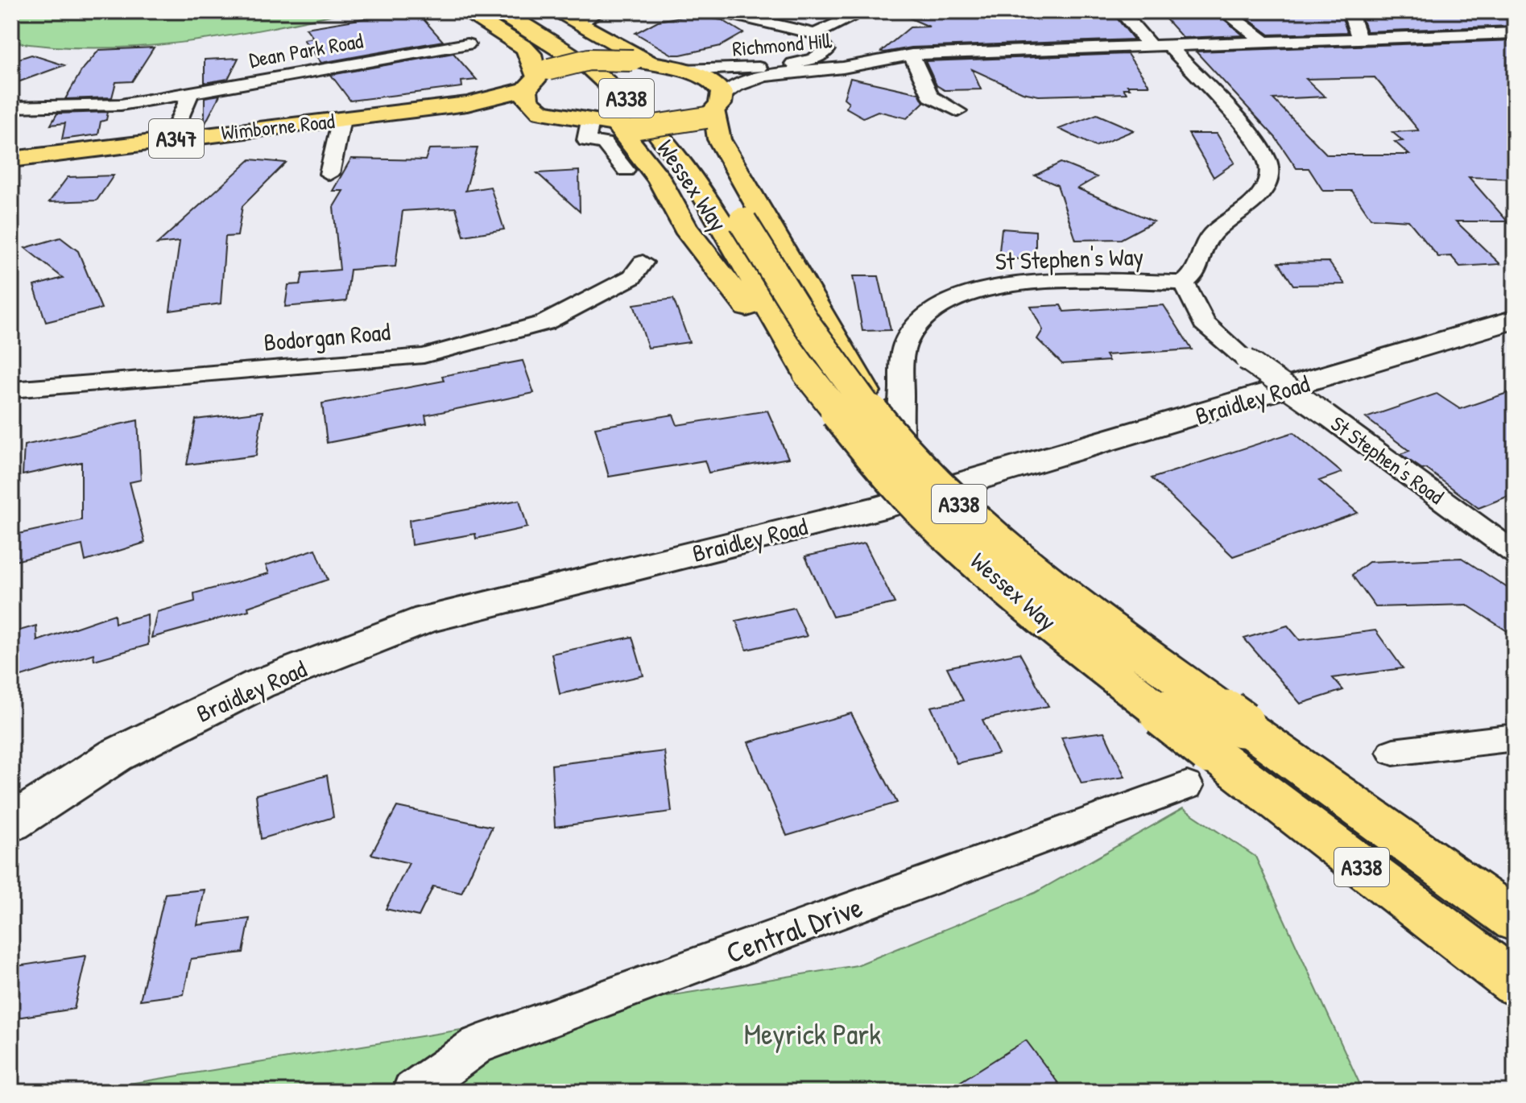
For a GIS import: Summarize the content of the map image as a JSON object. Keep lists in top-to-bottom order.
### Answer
{
  "streets": {
    "main road": [
      "A338",
      "Wimborne Road",
      "A347",
      "Wessex Way"
    ],
    "street": [
      "Richmond Hill",
      "Dean Park Road",
      "St Stephen's Way",
      "Bodorgan Road",
      "Braidley Road",
      "St Stephen's Road",
      "Central Drive"
    ]
  },
  "crossings": [
    ["Richmond Hill", "Wimborne Road"],
    ["Wessex Way", "Central Drive"],
    ["St Stephen's Way", "Braidley Road"],
    ["St Stephen's Way", "St Stephen's Road"]
  ],
  "parks": ["Meyrick Park"]
}
